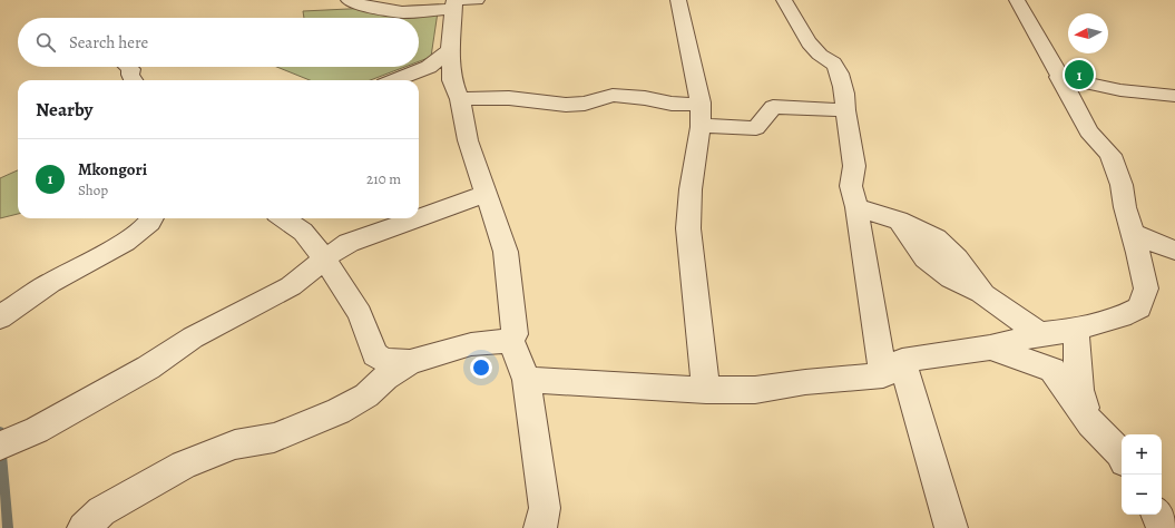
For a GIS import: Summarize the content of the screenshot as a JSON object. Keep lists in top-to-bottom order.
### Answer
{
  "north": "left",
  "page": {
    "search": "Search here",
    "pins": "1",
    "heading": "Nearby",
    "list": [
      {
        "mark": "1",
        "name": "Mkongori",
        "note": "Shop",
        "value": "210 m"
      }
    ],
    "map_buttons": ["+", "−"]
  }
}
